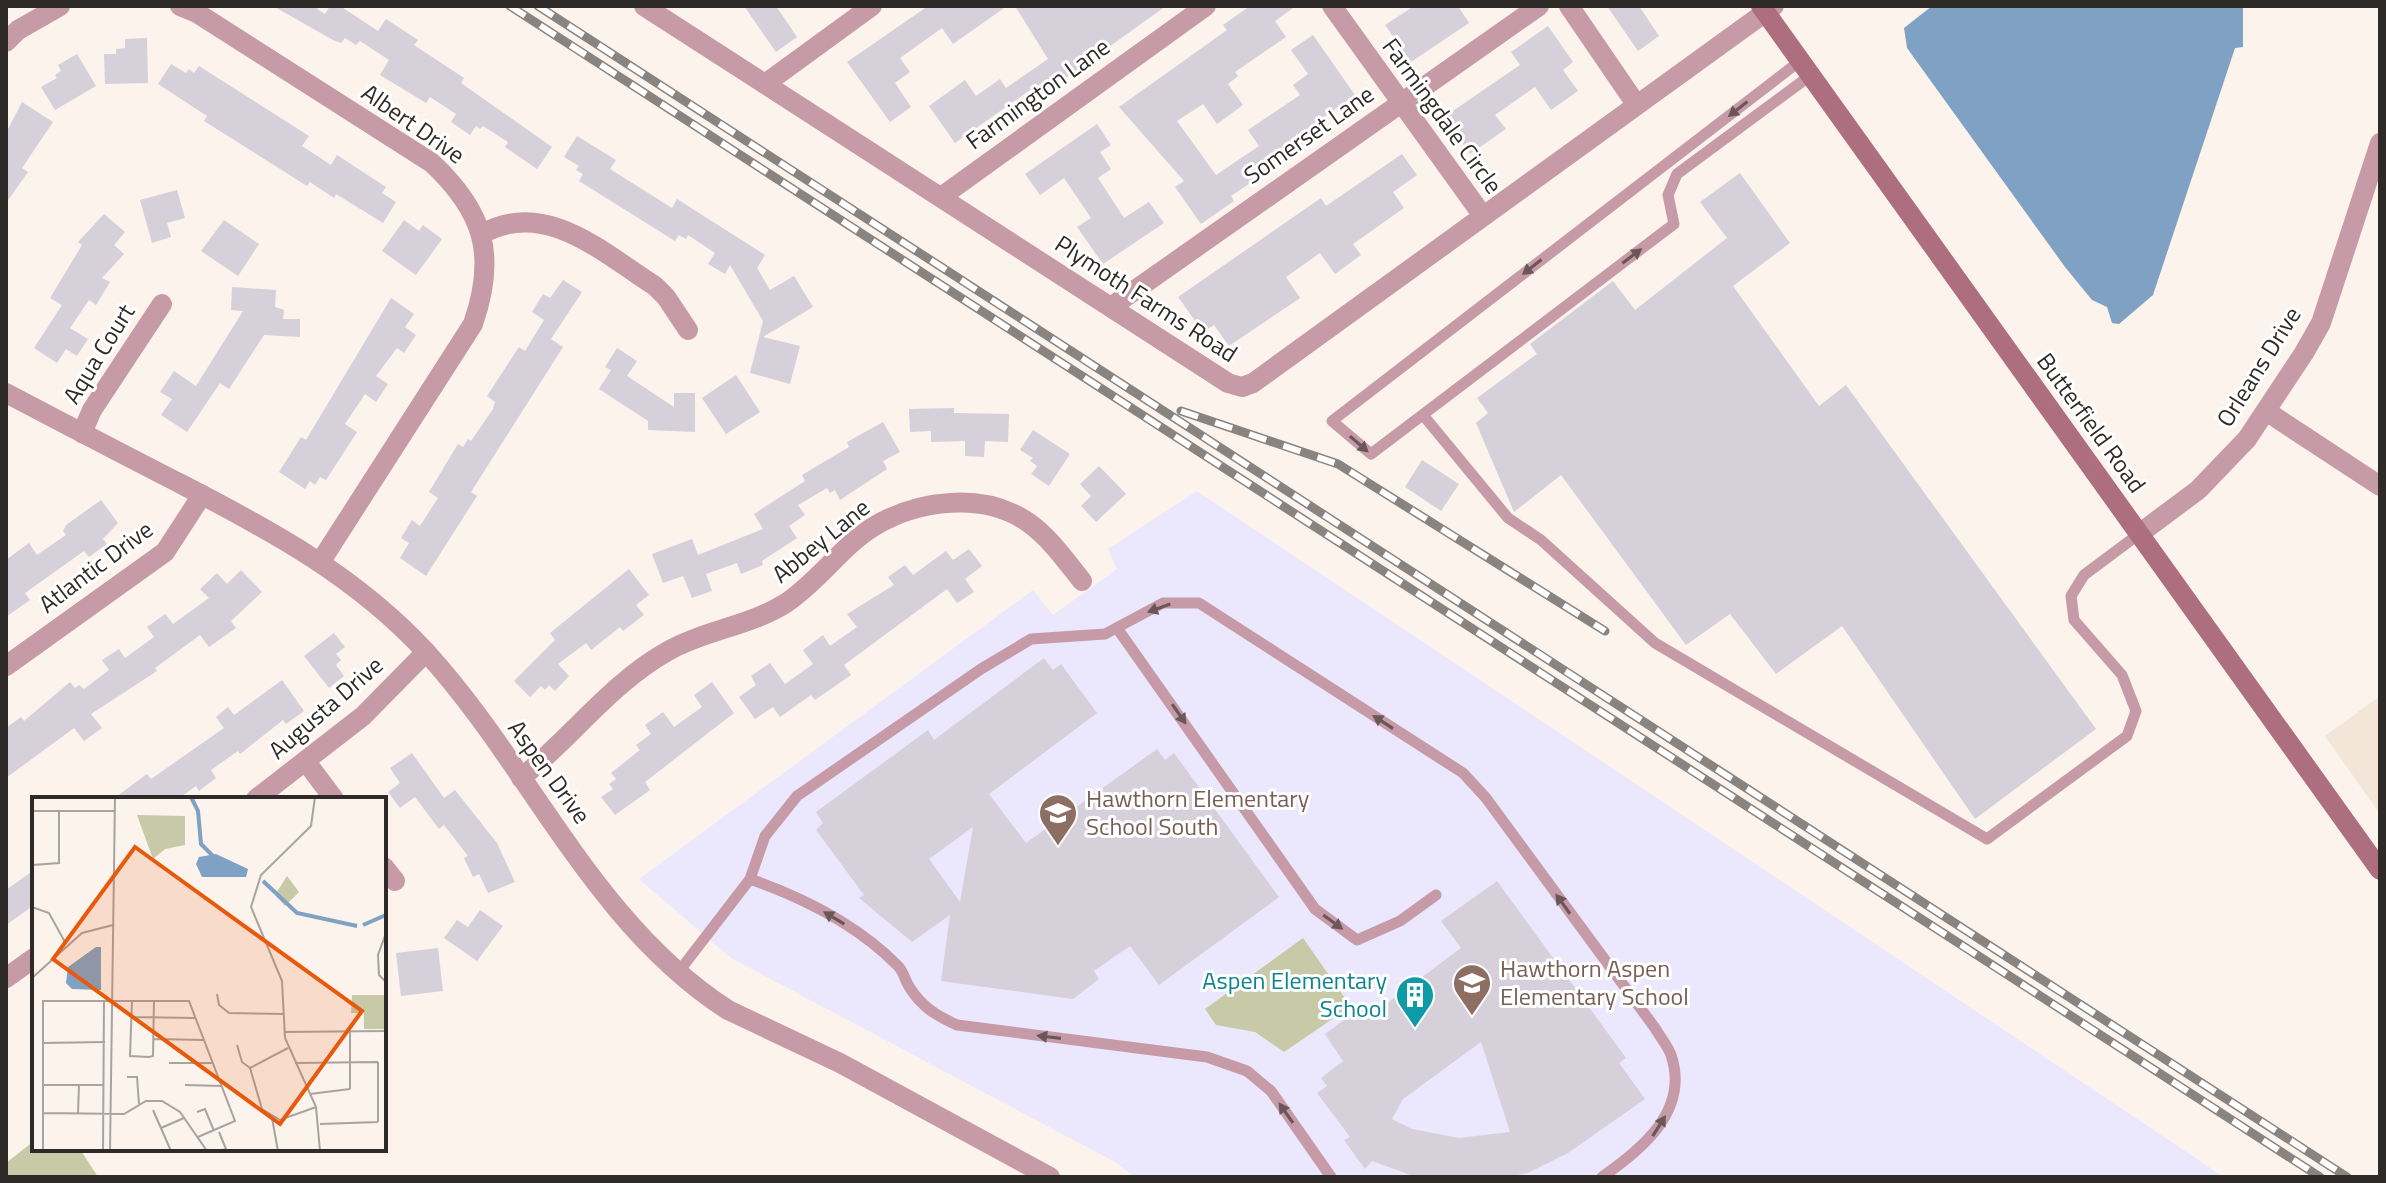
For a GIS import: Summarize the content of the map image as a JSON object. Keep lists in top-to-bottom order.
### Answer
{
  "streets": {
    "main road": ["Butterfield Road"],
    "street": [
      "Farmington Lane",
      "Farmingdale Circle",
      "Albert Drive",
      "Somerset Lane",
      "Plymoth Farms Road",
      "Aqua Court",
      "Orleans Drive",
      "Abbey Lane",
      "Atlantic Drive",
      "Augusta Drive",
      "Aspen Drive"
    ]
  },
  "crossings": [
    ["Farmington Lane", "Plymoth Farms Road"],
    ["Farmingdale Circle", "Somerset Lane"],
    ["Farmingdale Circle", "Plymoth Farms Road"],
    ["Albert Drive", "Aspen Drive"],
    ["Somerset Lane", "Plymoth Farms Road"],
    ["Plymoth Farms Road", "Butterfield Road"],
    ["Aqua Court", "Aspen Drive"],
    ["Orleans Drive", "Butterfield Road"],
    ["Abbey Lane", "Aspen Drive"],
    ["Atlantic Drive", "Aspen Drive"],
    ["Augusta Drive", "Aspen Drive"]
  ],
  "places": {
    "school or university": ["Hawthorn Elementary School South", "Hawthorn Aspen Elementary School"],
    "building": ["Aspen Elementary School"]
  }
}
